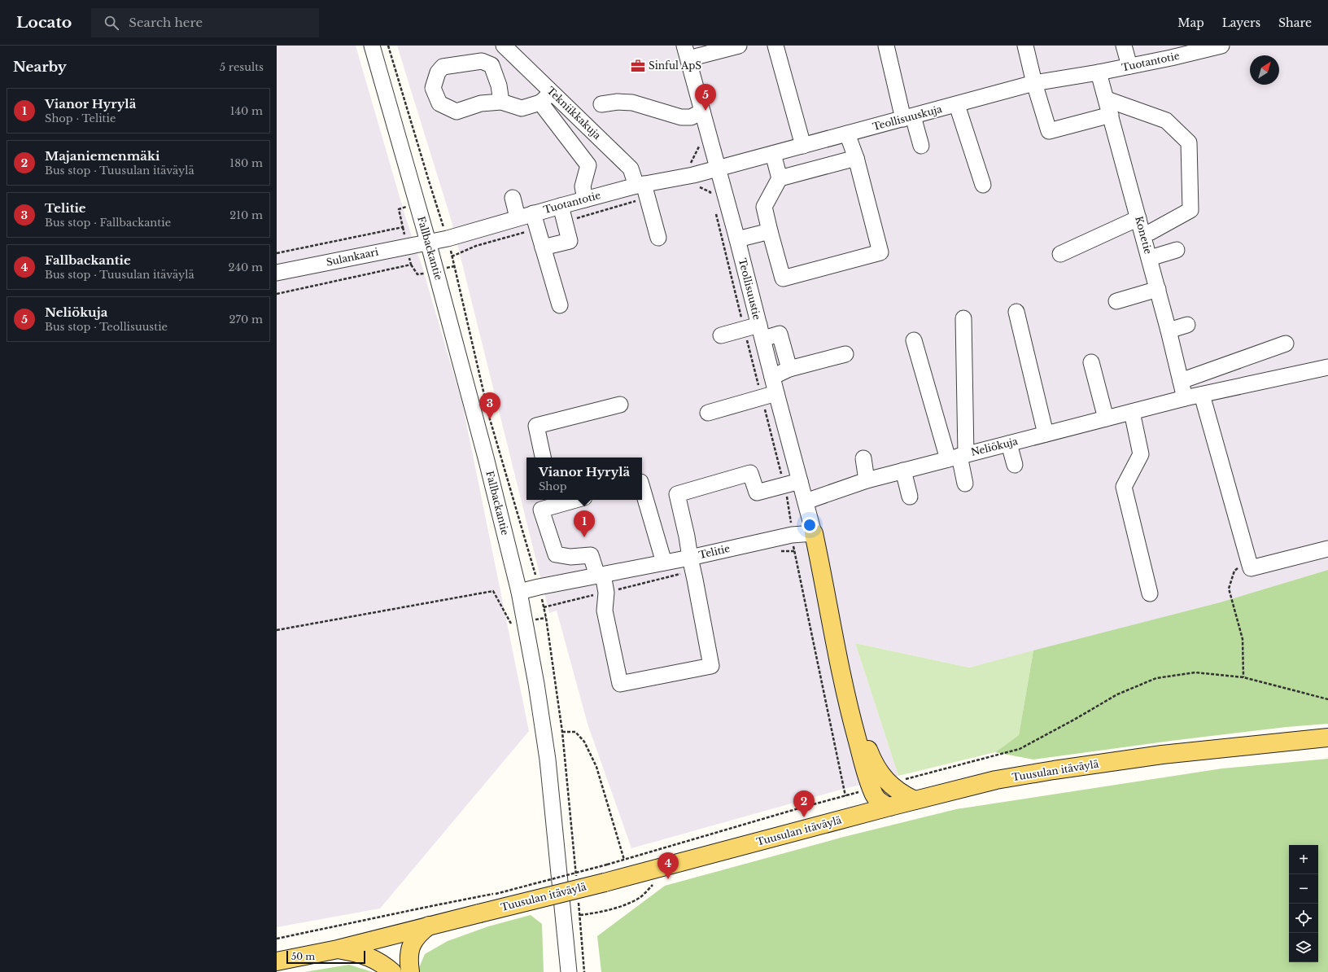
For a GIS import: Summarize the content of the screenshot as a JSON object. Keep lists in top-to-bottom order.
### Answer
{
  "streets": {
    "main road": ["Tuusulan itäväylä"],
    "street": [
      "Tuotantotie",
      "Tekniikkakuja",
      "Teollisuuskuja",
      "Konetie",
      "Fallbackantie",
      "Sulankaari",
      "Teollisuustie",
      "Neliökuja",
      "Telitie"
    ]
  },
  "crossings": [
    ["Tuotantotie", "Tekniikkakuja"],
    ["Tuotantotie", "Teollisuuskuja"],
    ["Tuotantotie", "Konetie"],
    ["Tuotantotie", "Fallbackantie"],
    ["Tuotantotie", "Sulankaari"],
    ["Tuotantotie", "Teollisuustie"],
    ["Teollisuuskuja", "Konetie"],
    ["Teollisuuskuja", "Teollisuustie"],
    ["Konetie", "Neliökuja"],
    ["Fallbackantie", "Sulankaari"],
    ["Fallbackantie", "Telitie"],
    ["Teollisuustie", "Neliökuja"],
    ["Teollisuustie", "Telitie"]
  ],
  "places": {
    "office": ["Sinful ApS"]
  },
  "scale_bar": "50 m",
  "north": "top right",
  "page": {
    "header": "Locato",
    "search": "Search here",
    "nav": ["Map", "Layers", "Share"],
    "heading": ["Nearby", "5 results"],
    "pins": [
      "5",
      "3",
      "1",
      "2",
      "4"
    ],
    "list": [
      {
        "mark": "1",
        "name": "Vianor Hyrylä",
        "note": "Shop · Telitie",
        "value": "140 m"
      },
      {
        "mark": "2",
        "name": "Majaniemenmäki",
        "note": "Bus stop · Tuusulan itäväylä",
        "value": "180 m"
      },
      {
        "mark": "3",
        "name": "Telitie",
        "note": "Bus stop · Fallbackantie",
        "value": "210 m"
      },
      {
        "mark": "4",
        "name": "Fallbackantie",
        "note": "Bus stop · Tuusulan itäväylä",
        "value": "240 m"
      },
      {
        "mark": "5",
        "name": "Neliökuja",
        "note": "Bus stop · Teollisuustie",
        "value": "270 m"
      }
    ],
    "popup": ["Vianor Hyrylä", "Shop"],
    "map_buttons": ["+", "−"],
    "scale": "50 m"
  }
}
